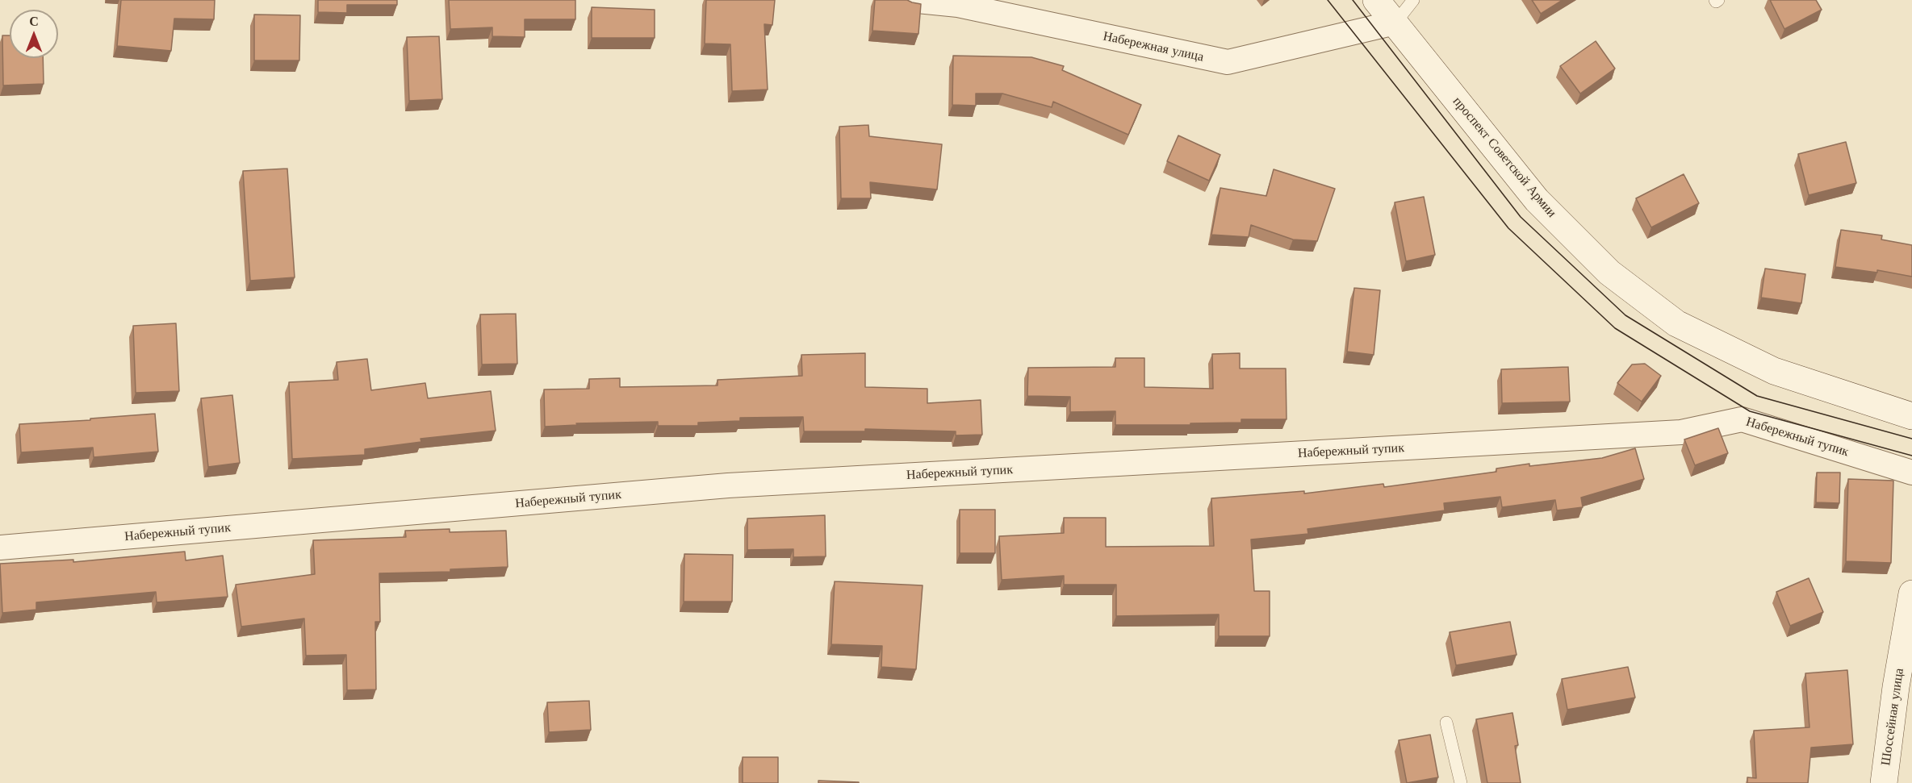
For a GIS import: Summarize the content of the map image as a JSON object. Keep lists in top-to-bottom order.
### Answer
{
  "streets": {
    "main road": ["проспект Советской Армии", "Шоссейная улица"],
    "street": ["Набережная улица", "Набережный тупик"]
  },
  "crossings": [
    ["Набережная улица", "проспект Советской Армии"]
  ],
  "north": "top"
}
